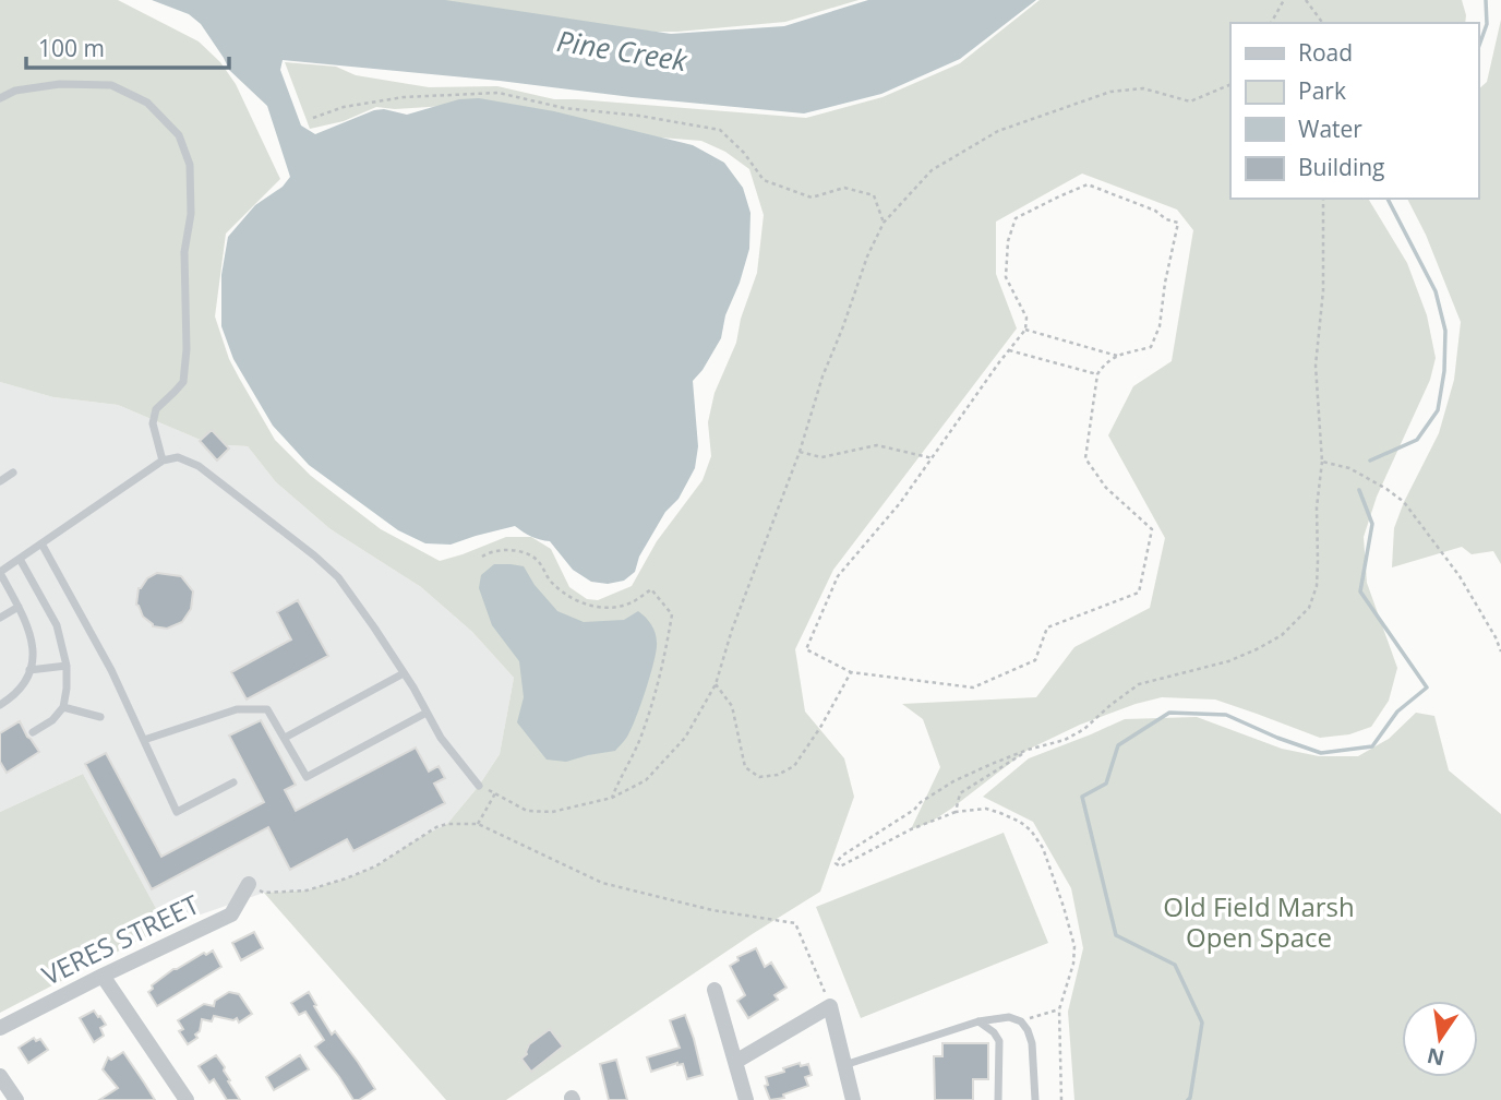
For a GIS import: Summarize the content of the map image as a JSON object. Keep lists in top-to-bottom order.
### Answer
{
  "streets": {
    "street": ["VERES STREET"]
  },
  "water": ["Pine Creek"],
  "parks": ["Old Field Marsh Open Space"],
  "legend": [
    "Road",
    "Park",
    "Water",
    "Building"
  ],
  "scale_bar": "100 m",
  "north": "bottom"
}
